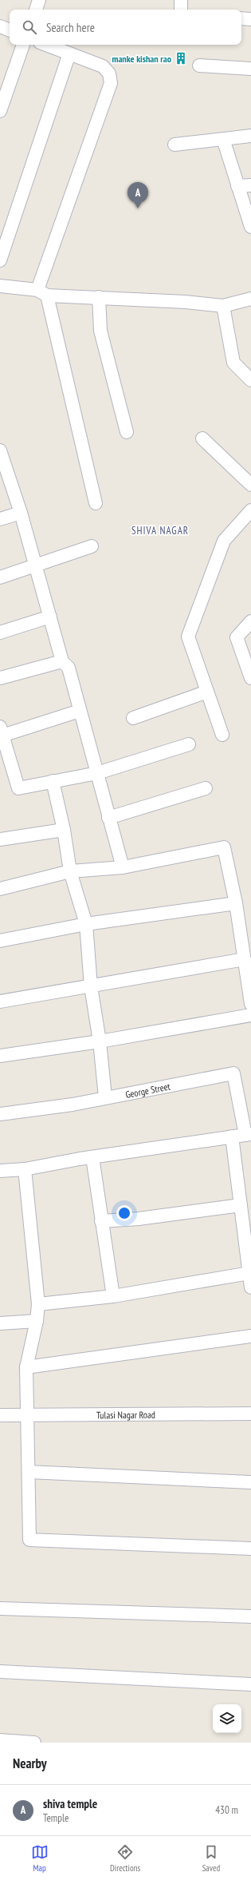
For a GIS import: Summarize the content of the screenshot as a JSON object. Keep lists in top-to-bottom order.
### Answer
{
  "streets": {
    "street": ["George Street", "Tulasi Nagar Road"]
  },
  "districts": ["SHIVA NAGAR"],
  "places": {
    "building": ["manke kishan rao"]
  },
  "page": {
    "search": "Search here",
    "pins": "A",
    "heading": "Nearby",
    "list": [
      {
        "mark": "A",
        "name": "shiva temple",
        "note": "Temple",
        "value": "430 m"
      }
    ],
    "nav": ["Map", "Directions", "Saved"]
  }
}
